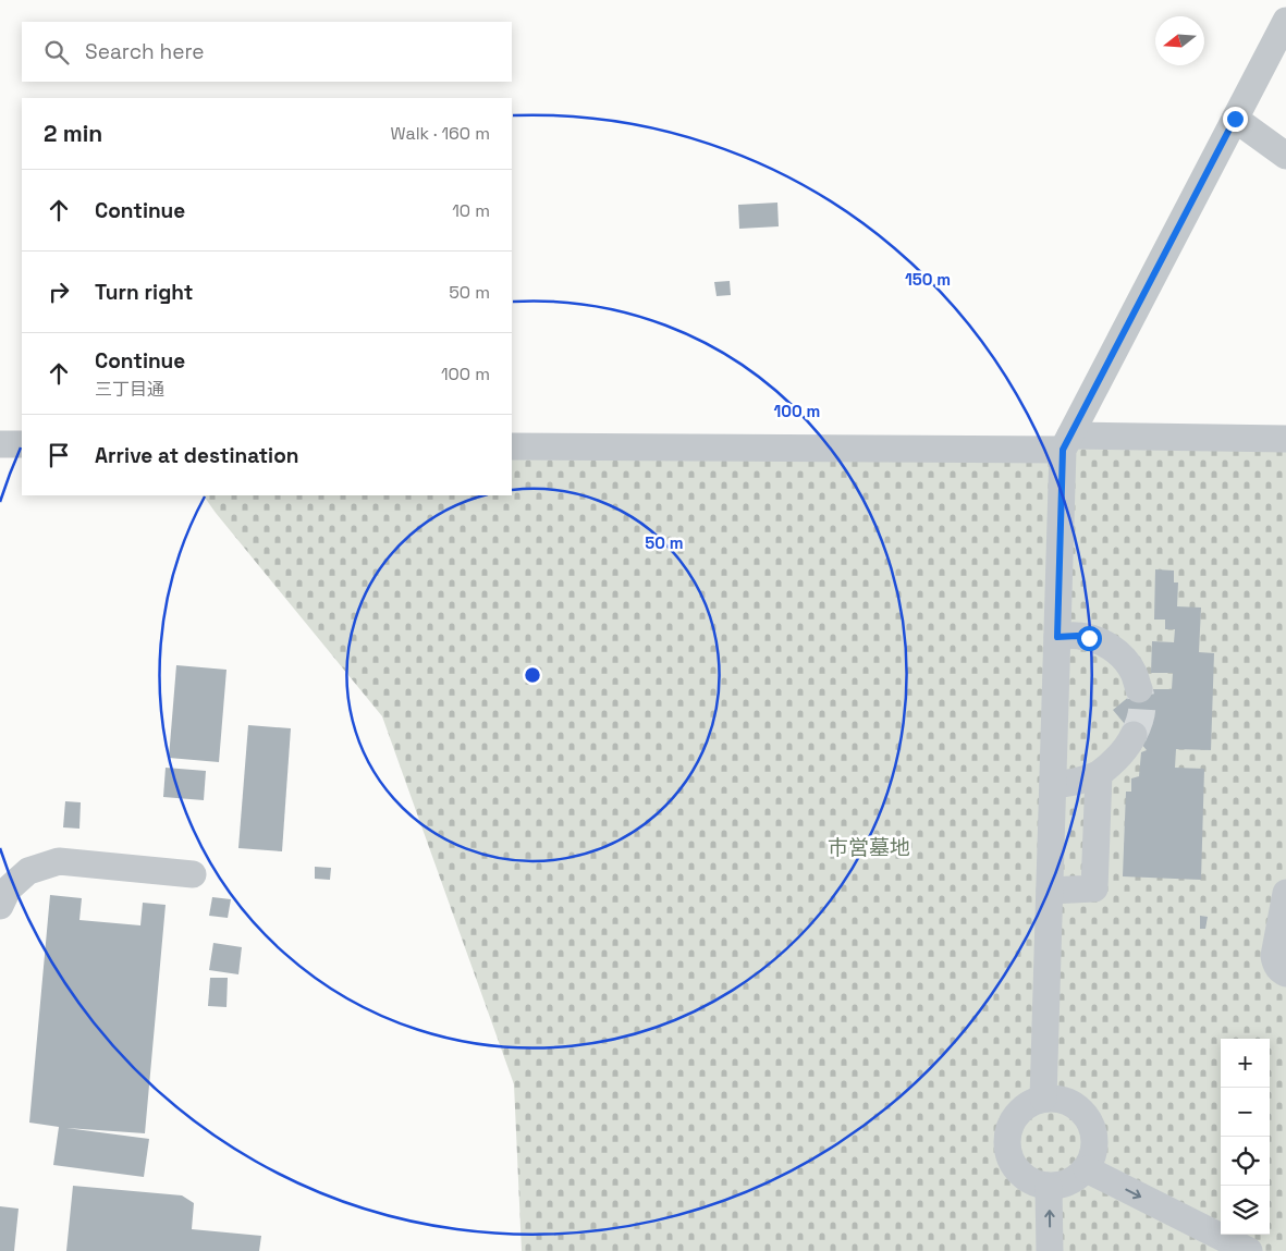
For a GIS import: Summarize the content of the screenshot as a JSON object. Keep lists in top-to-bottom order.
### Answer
{
  "parks": ["市営墓地"],
  "north": "left",
  "page": {
    "search": "Search here",
    "heading": ["2 min", "Walk · 160 m"],
    "list": [
      ["Continue", "10 m"],
      ["Turn right", "50 m"],
      ["Continue", "三丁目通", "100 m"],
      "Arrive at destination"
    ],
    "map_buttons": ["+", "−"]
  },
  "rings": ["150 m", "100 m", "50 m"]
}
